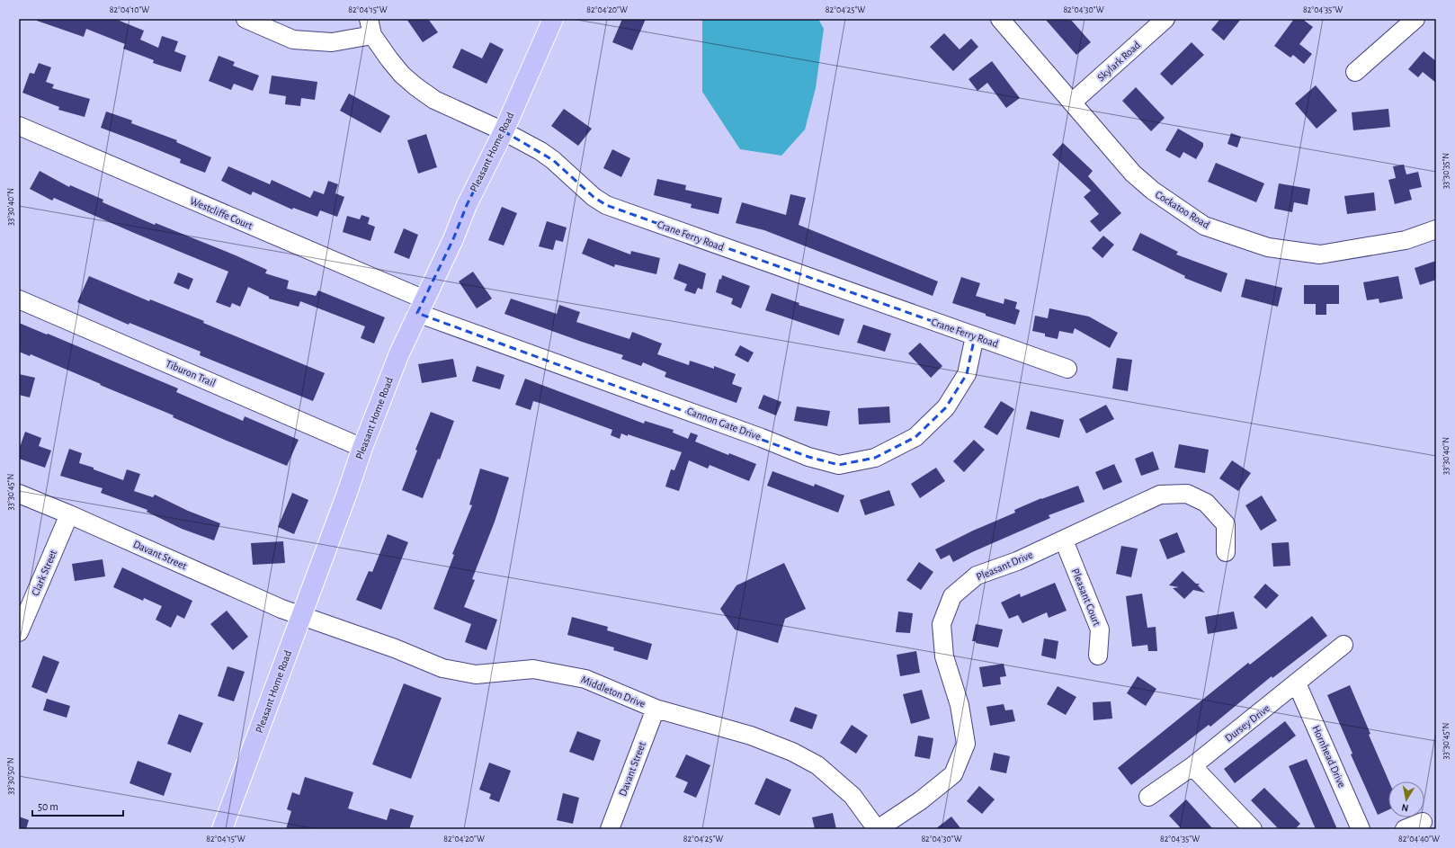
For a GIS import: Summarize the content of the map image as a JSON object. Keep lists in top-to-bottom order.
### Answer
{
  "streets": {
    "main road": ["Pleasant Home Road"],
    "street": [
      "Skylark Road",
      "Cockatoo Road",
      "Westcliffe Court",
      "Crane Ferry Road",
      "Tiburon Trail",
      "Cannon Gate Drive",
      "Davant Street",
      "Pleasant Drive",
      "Clark Street",
      "Pleasant Court",
      "Middleton Drive",
      "Dursey Drive",
      "Hornhead Drive"
    ]
  },
  "crossings": [
    ["Skylark Road", "Cockatoo Road"],
    ["Pleasant Home Road", "Westcliffe Court"],
    ["Pleasant Home Road", "Crane Ferry Road"],
    ["Pleasant Home Road", "Tiburon Trail"],
    ["Pleasant Home Road", "Cannon Gate Drive"],
    ["Pleasant Home Road", "Davant Street"],
    ["Pleasant Home Road", "Middleton Drive"],
    ["Westcliffe Court", "Cannon Gate Drive"],
    ["Crane Ferry Road", "Cannon Gate Drive"],
    ["Davant Street", "Clark Street"],
    ["Davant Street", "Middleton Drive"],
    ["Pleasant Drive", "Pleasant Court"],
    ["Pleasant Drive", "Middleton Drive"],
    ["Dursey Drive", "Hornhead Drive"]
  ],
  "scale_bar": "50 m",
  "north": "bottom",
  "coordinates": [
    "82°04'10\"W",
    "82°04'15\"W",
    "82°04'20\"W",
    "82°04'25\"W",
    "82°04'30\"W",
    "82°04'35\"W",
    "33°30'35\"N",
    "33°30'40\"N",
    "33°30'45\"N",
    "33°30'50\"N",
    "82°04'40\"W"
  ]
}
